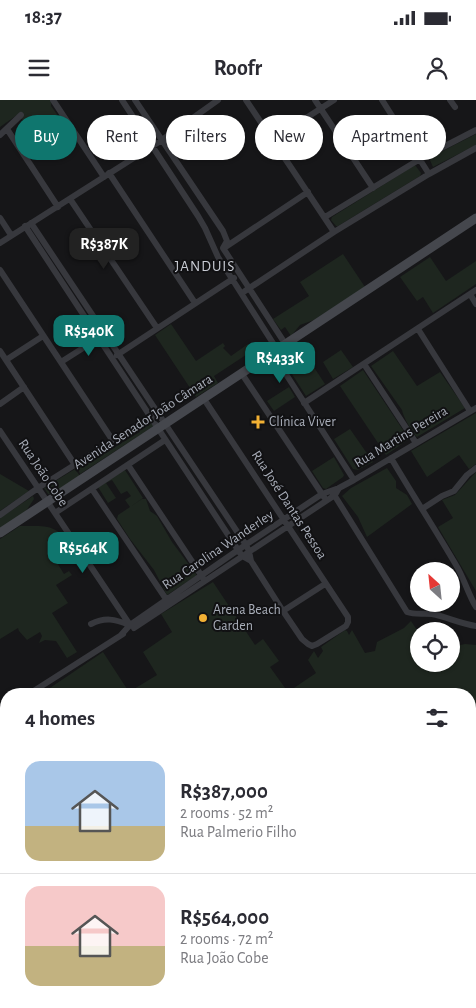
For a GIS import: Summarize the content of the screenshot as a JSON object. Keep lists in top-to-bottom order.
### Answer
{
  "streets": {
    "main road": ["Avenida Senador João Câmara"],
    "street": [
      "Rua Martins Pereira",
      "Rua João Cobe",
      "Rua José Dantas Pessoa",
      "Rua Carolina Wanderley"
    ]
  },
  "crossings": [
    ["Avenida Senador João Câmara", "Rua João Cobe"],
    ["Avenida Senador João Câmara", "Rua José Dantas Pessoa"],
    ["Rua Martins Pereira", "Rua Carolina Wanderley"],
    ["Rua João Cobe", "Rua Carolina Wanderley"],
    ["Rua José Dantas Pessoa", "Rua Carolina Wanderley"]
  ],
  "districts": ["JANDUIS"],
  "places": {
    "health": ["Clínica Viver"],
    "other": ["Arena Beach Garden"]
  },
  "north": "top left",
  "page": {
    "status": "18:37",
    "header": "Roofr",
    "chip": [
      "Buy",
      "Rent",
      "Filters",
      "New",
      "Apartment"
    ],
    "price": [
      "R$387K",
      "R$540K",
      "R$433K",
      "R$564K"
    ],
    "heading": "4 homes",
    "list": [
      {
        "name": "R$387,000",
        "note": "2 rooms · 52 m² · Rua Palmerio Filho"
      },
      {
        "name": "R$564,000",
        "note": "2 rooms · 72 m² · Rua João Cobe"
      }
    ]
  }
}
